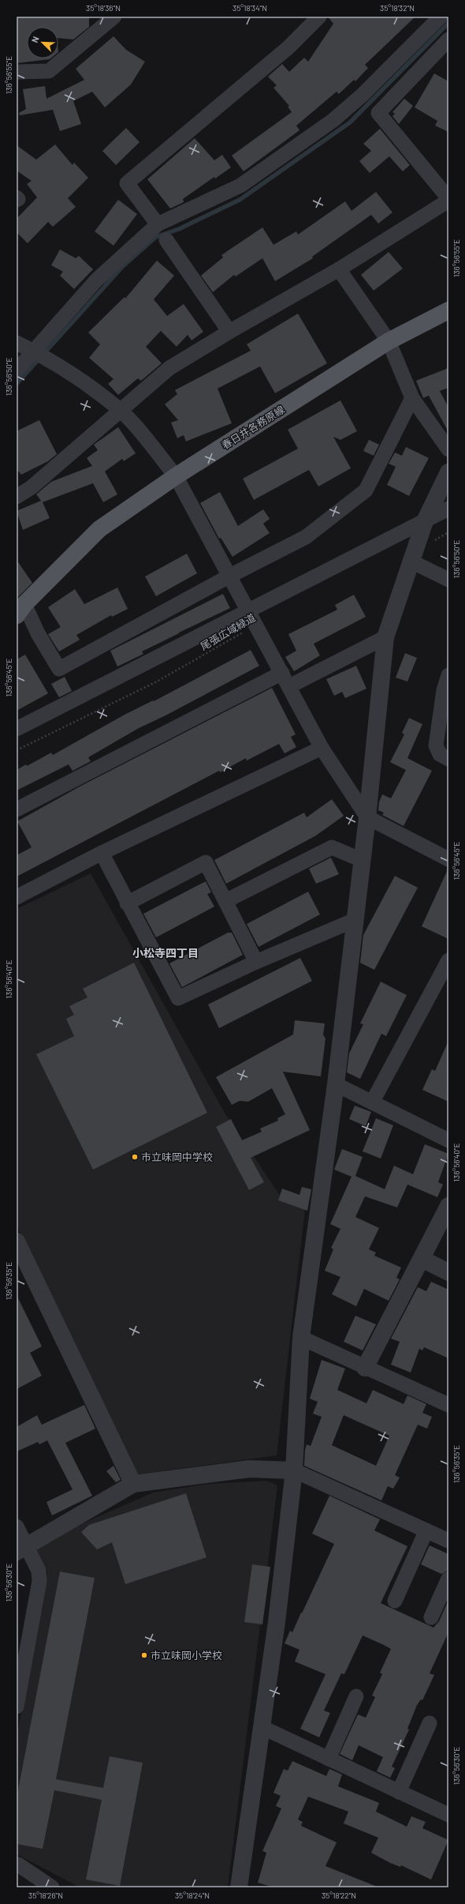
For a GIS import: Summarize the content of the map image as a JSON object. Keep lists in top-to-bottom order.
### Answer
{
  "streets": {
    "main road": ["春日井各務原線"],
    "path": ["尾張広域緑道"]
  },
  "districts": ["小松寺四丁目"],
  "places": ["市立味岡中学校", "市立味岡小学校"],
  "north": "top left",
  "coordinates": [
    "35°18'36\"N",
    "35°18'34\"N",
    "35°18'32\"N",
    "136°56'55\"E",
    "136°56'50\"E",
    "136°56'45\"E",
    "136°56'40\"E",
    "136°56'35\"E",
    "136°56'30\"E",
    "35°18'26\"N",
    "35°18'24\"N",
    "35°18'22\"N"
  ]
}
